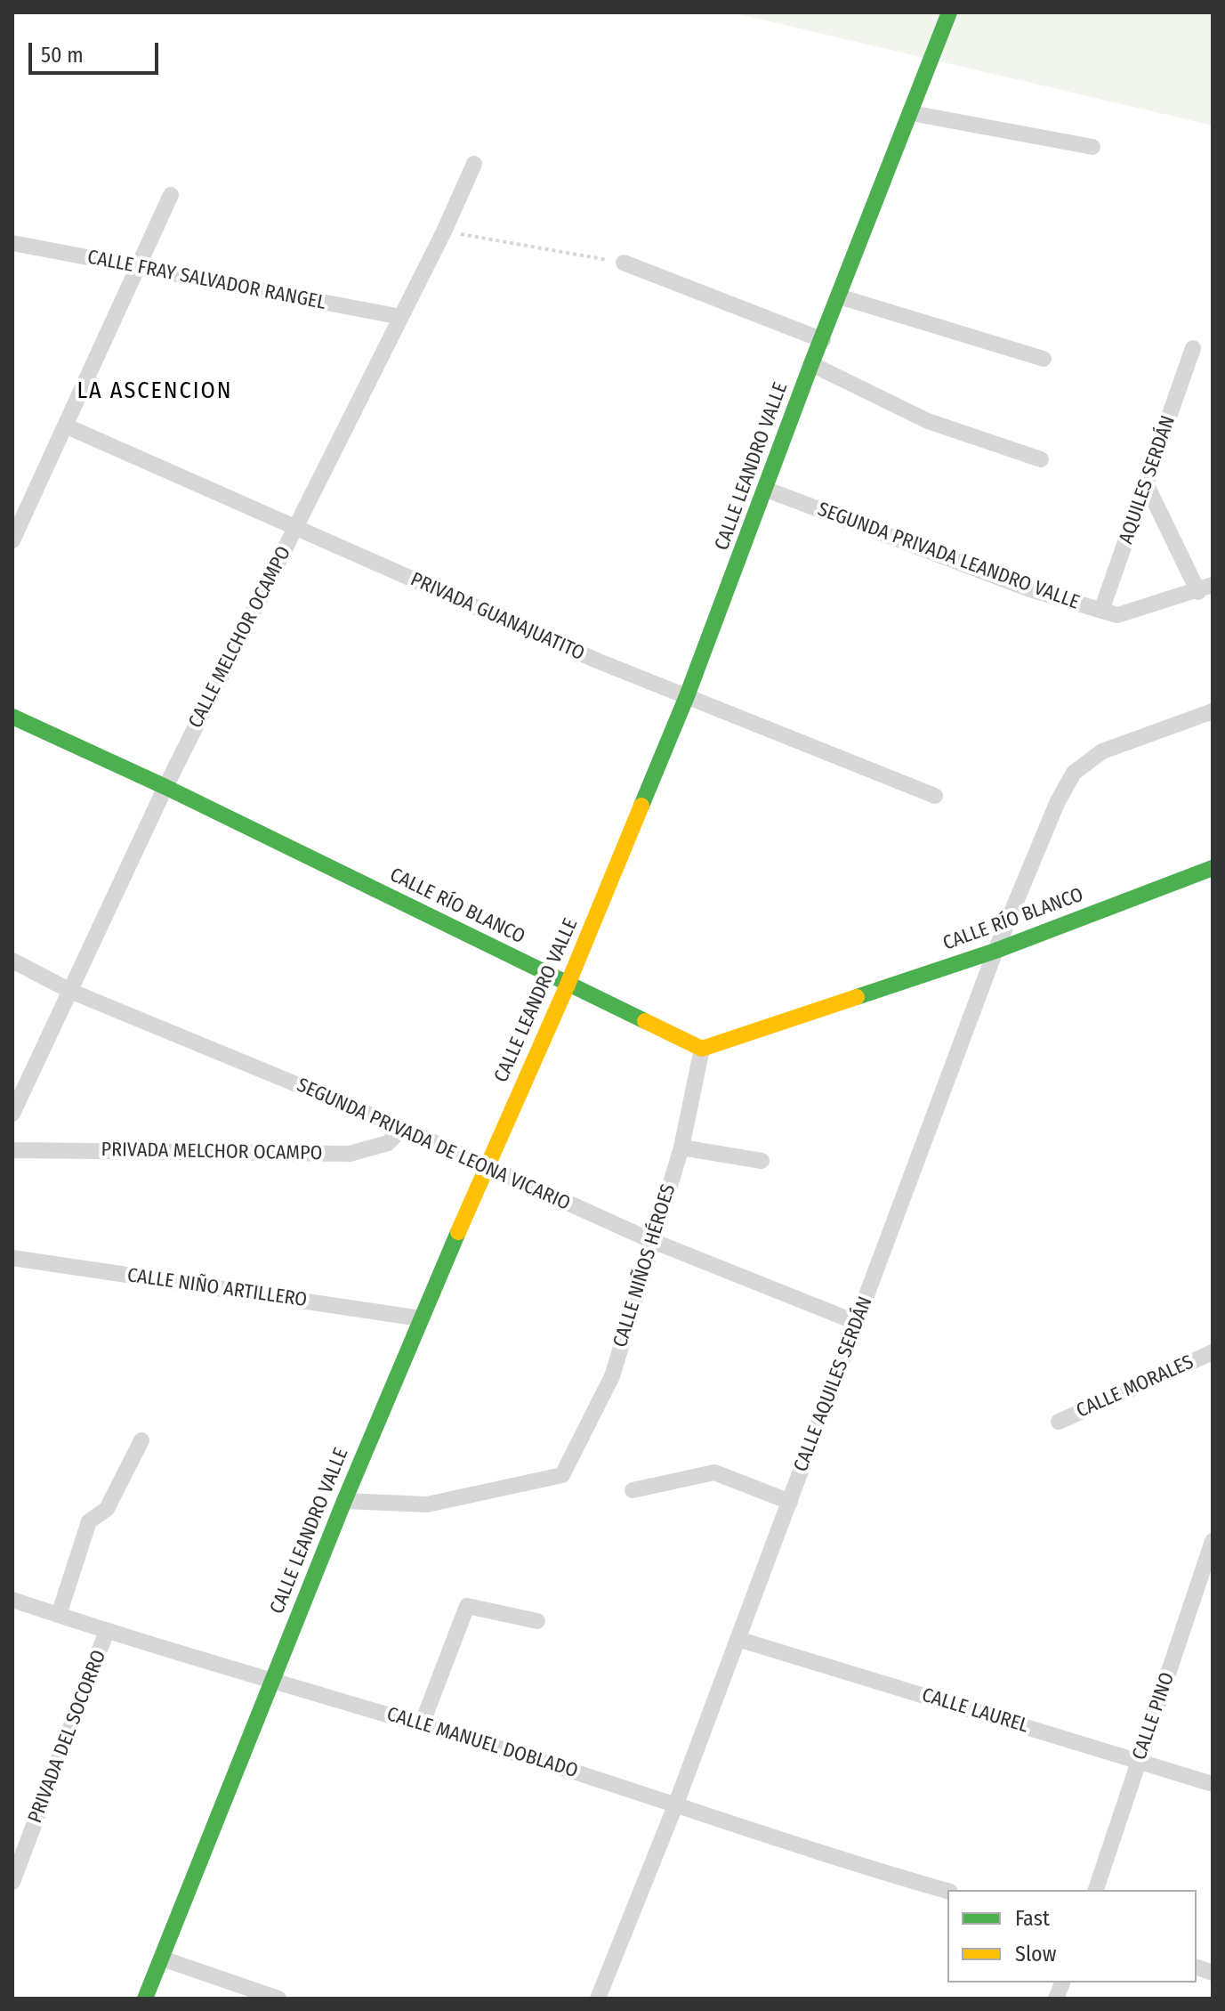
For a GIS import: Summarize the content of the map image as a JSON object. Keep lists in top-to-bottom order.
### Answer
{
  "streets": {
    "street": [
      "CALLE FRAY SALVADOR RANGEL",
      "CALLE LEANDRO VALLE",
      "AQUILES SERDÁN",
      "SEGUNDA PRIVADA LEANDRO VALLE",
      "PRIVADA GUANAJUATITO",
      "CALLE MELCHOR OCAMPO",
      "CALLE RÍO BLANCO",
      "SEGUNDA PRIVADA DE LEONA VICARIO",
      "PRIVADA MELCHOR OCAMPO",
      "CALLE NIÑOS HÉROES",
      "CALLE NIÑO ARTILLERO",
      "CALLE AQUILES SERDÁN",
      "CALLE MORALES",
      "CALLE LAUREL",
      "CALLE PINO",
      "PRIVADA DEL SOCORRO",
      "CALLE MANUEL DOBLADO"
    ]
  },
  "crossings": [
    ["CALLE FRAY SALVADOR RANGEL", "CALLE MELCHOR OCAMPO"],
    ["CALLE LEANDRO VALLE", "SEGUNDA PRIVADA LEANDRO VALLE"],
    ["CALLE LEANDRO VALLE", "PRIVADA GUANAJUATITO"],
    ["CALLE LEANDRO VALLE", "CALLE RÍO BLANCO"],
    ["CALLE LEANDRO VALLE", "SEGUNDA PRIVADA DE LEONA VICARIO"],
    ["CALLE LEANDRO VALLE", "CALLE NIÑOS HÉROES"],
    ["CALLE LEANDRO VALLE", "CALLE NIÑO ARTILLERO"],
    ["CALLE LEANDRO VALLE", "CALLE MANUEL DOBLADO"],
    ["AQUILES SERDÁN", "SEGUNDA PRIVADA LEANDRO VALLE"],
    ["PRIVADA GUANAJUATITO", "CALLE MELCHOR OCAMPO"],
    ["CALLE MELCHOR OCAMPO", "CALLE RÍO BLANCO"],
    ["CALLE MELCHOR OCAMPO", "SEGUNDA PRIVADA DE LEONA VICARIO"],
    ["CALLE RÍO BLANCO", "CALLE NIÑOS HÉROES"],
    ["CALLE RÍO BLANCO", "CALLE AQUILES SERDÁN"],
    ["SEGUNDA PRIVADA DE LEONA VICARIO", "PRIVADA MELCHOR OCAMPO"],
    ["SEGUNDA PRIVADA DE LEONA VICARIO", "CALLE NIÑOS HÉROES"],
    ["SEGUNDA PRIVADA DE LEONA VICARIO", "CALLE AQUILES SERDÁN"],
    ["CALLE AQUILES SERDÁN", "CALLE LAUREL"],
    ["CALLE AQUILES SERDÁN", "CALLE MANUEL DOBLADO"],
    ["CALLE LAUREL", "CALLE PINO"],
    ["PRIVADA DEL SOCORRO", "CALLE MANUEL DOBLADO"]
  ],
  "districts": ["LA ASCENCION"],
  "legend": ["Fast", "Slow"],
  "scale_bar": "50 m"
}
